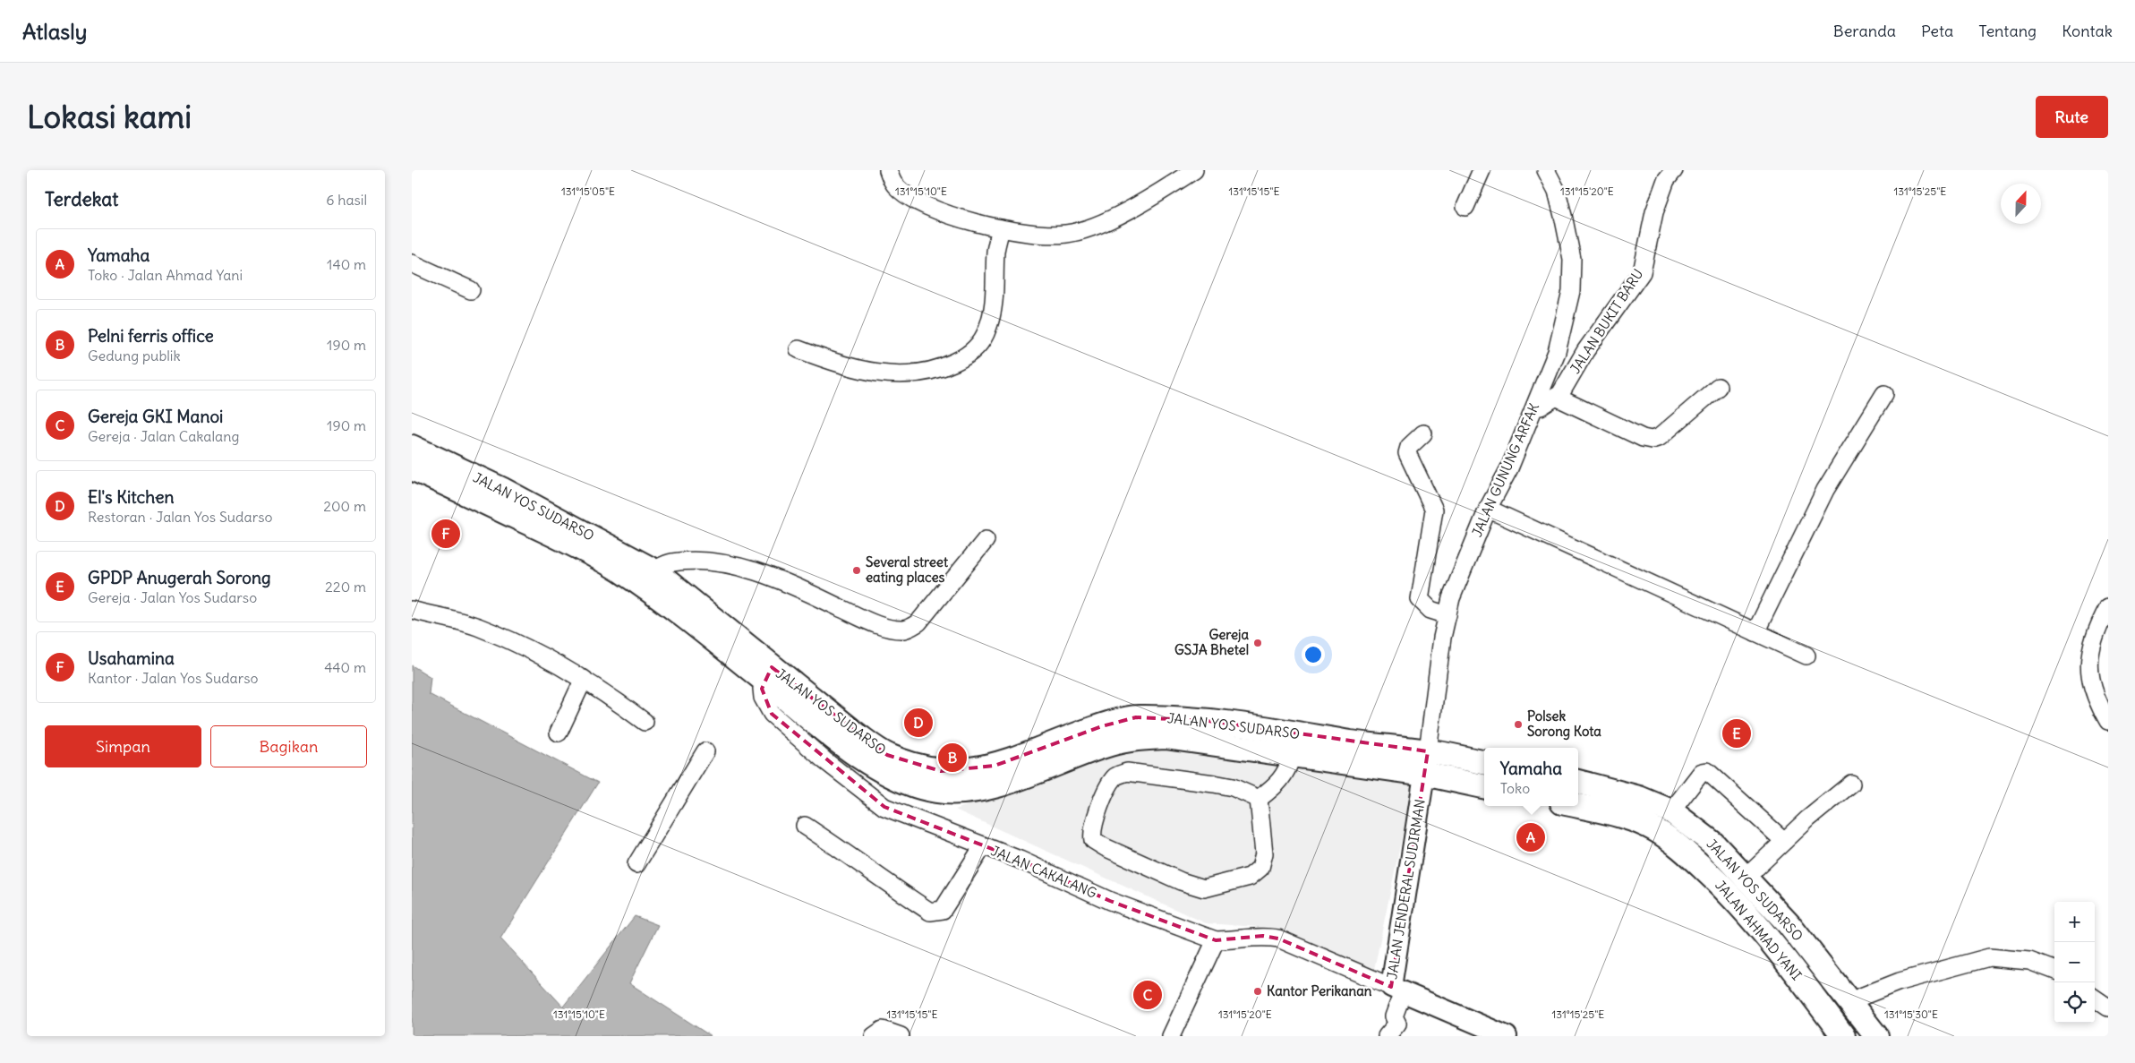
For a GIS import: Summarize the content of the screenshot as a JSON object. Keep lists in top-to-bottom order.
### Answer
{
  "streets": {
    "highway": ["JALAN YOS SUDARSO", "JALAN AHMAD YANI"],
    "main road": ["JALAN JENDERAL SUDIRMAN"],
    "street": ["JALAN BUKIT BARU", "JALAN GUNUNG ARFAK", "JALAN CAKALANG"]
  },
  "crossings": [
    ["JALAN BUKIT BARU", "JALAN GUNUNG ARFAK"],
    ["JALAN GUNUNG ARFAK", "JALAN YOS SUDARSO"],
    ["JALAN GUNUNG ARFAK", "JALAN JENDERAL SUDIRMAN"],
    ["JALAN YOS SUDARSO", "JALAN CAKALANG"],
    ["JALAN YOS SUDARSO", "JALAN JENDERAL SUDIRMAN"],
    ["JALAN CAKALANG", "JALAN JENDERAL SUDIRMAN"]
  ],
  "places": [
    "Several street eating places",
    "Gereja GSJA Bhetel",
    "Polsek Sorong Kota",
    "Kantor Perikanan"
  ],
  "north": "top",
  "page": {
    "header": "Atlasly",
    "nav": [
      "Beranda",
      "Peta",
      "Tentang",
      "Kontak"
    ],
    "buttons": [
      "Rute",
      ["Simpan", "Bagikan"]
    ],
    "title": "Lokasi kami",
    "heading": ["Terdekat", "6 hasil"],
    "list": [
      {
        "mark": "A",
        "name": "Yamaha",
        "note": "Toko · Jalan Ahmad Yani",
        "value": "140 m"
      },
      {
        "mark": "B",
        "name": "Pelni ferris office",
        "note": "Gedung publik",
        "value": "190 m"
      },
      {
        "mark": "C",
        "name": "Gereja GKI Manoi",
        "note": "Gereja · Jalan Cakalang",
        "value": "190 m"
      },
      {
        "mark": "D",
        "name": "El's Kitchen",
        "note": "Restoran · Jalan Yos Sudarso",
        "value": "200 m"
      },
      {
        "mark": "E",
        "name": "GPDP Anugerah Sorong",
        "note": "Gereja · Jalan Yos Sudarso",
        "value": "220 m"
      },
      {
        "mark": "F",
        "name": "Usahamina",
        "note": "Kantor · Jalan Yos Sudarso",
        "value": "440 m"
      }
    ],
    "pins": [
      "F",
      "D",
      "E",
      "B",
      "A",
      "C"
    ],
    "popup": ["Yamaha", "Toko"],
    "map_buttons": ["+", "−"]
  },
  "coordinates": [
    "131°15'05\"E",
    "131°15'10\"E",
    "131°15'15\"E",
    "131°15'20\"E",
    "131°15'25\"E",
    "131°15'30\"E"
  ]
}
